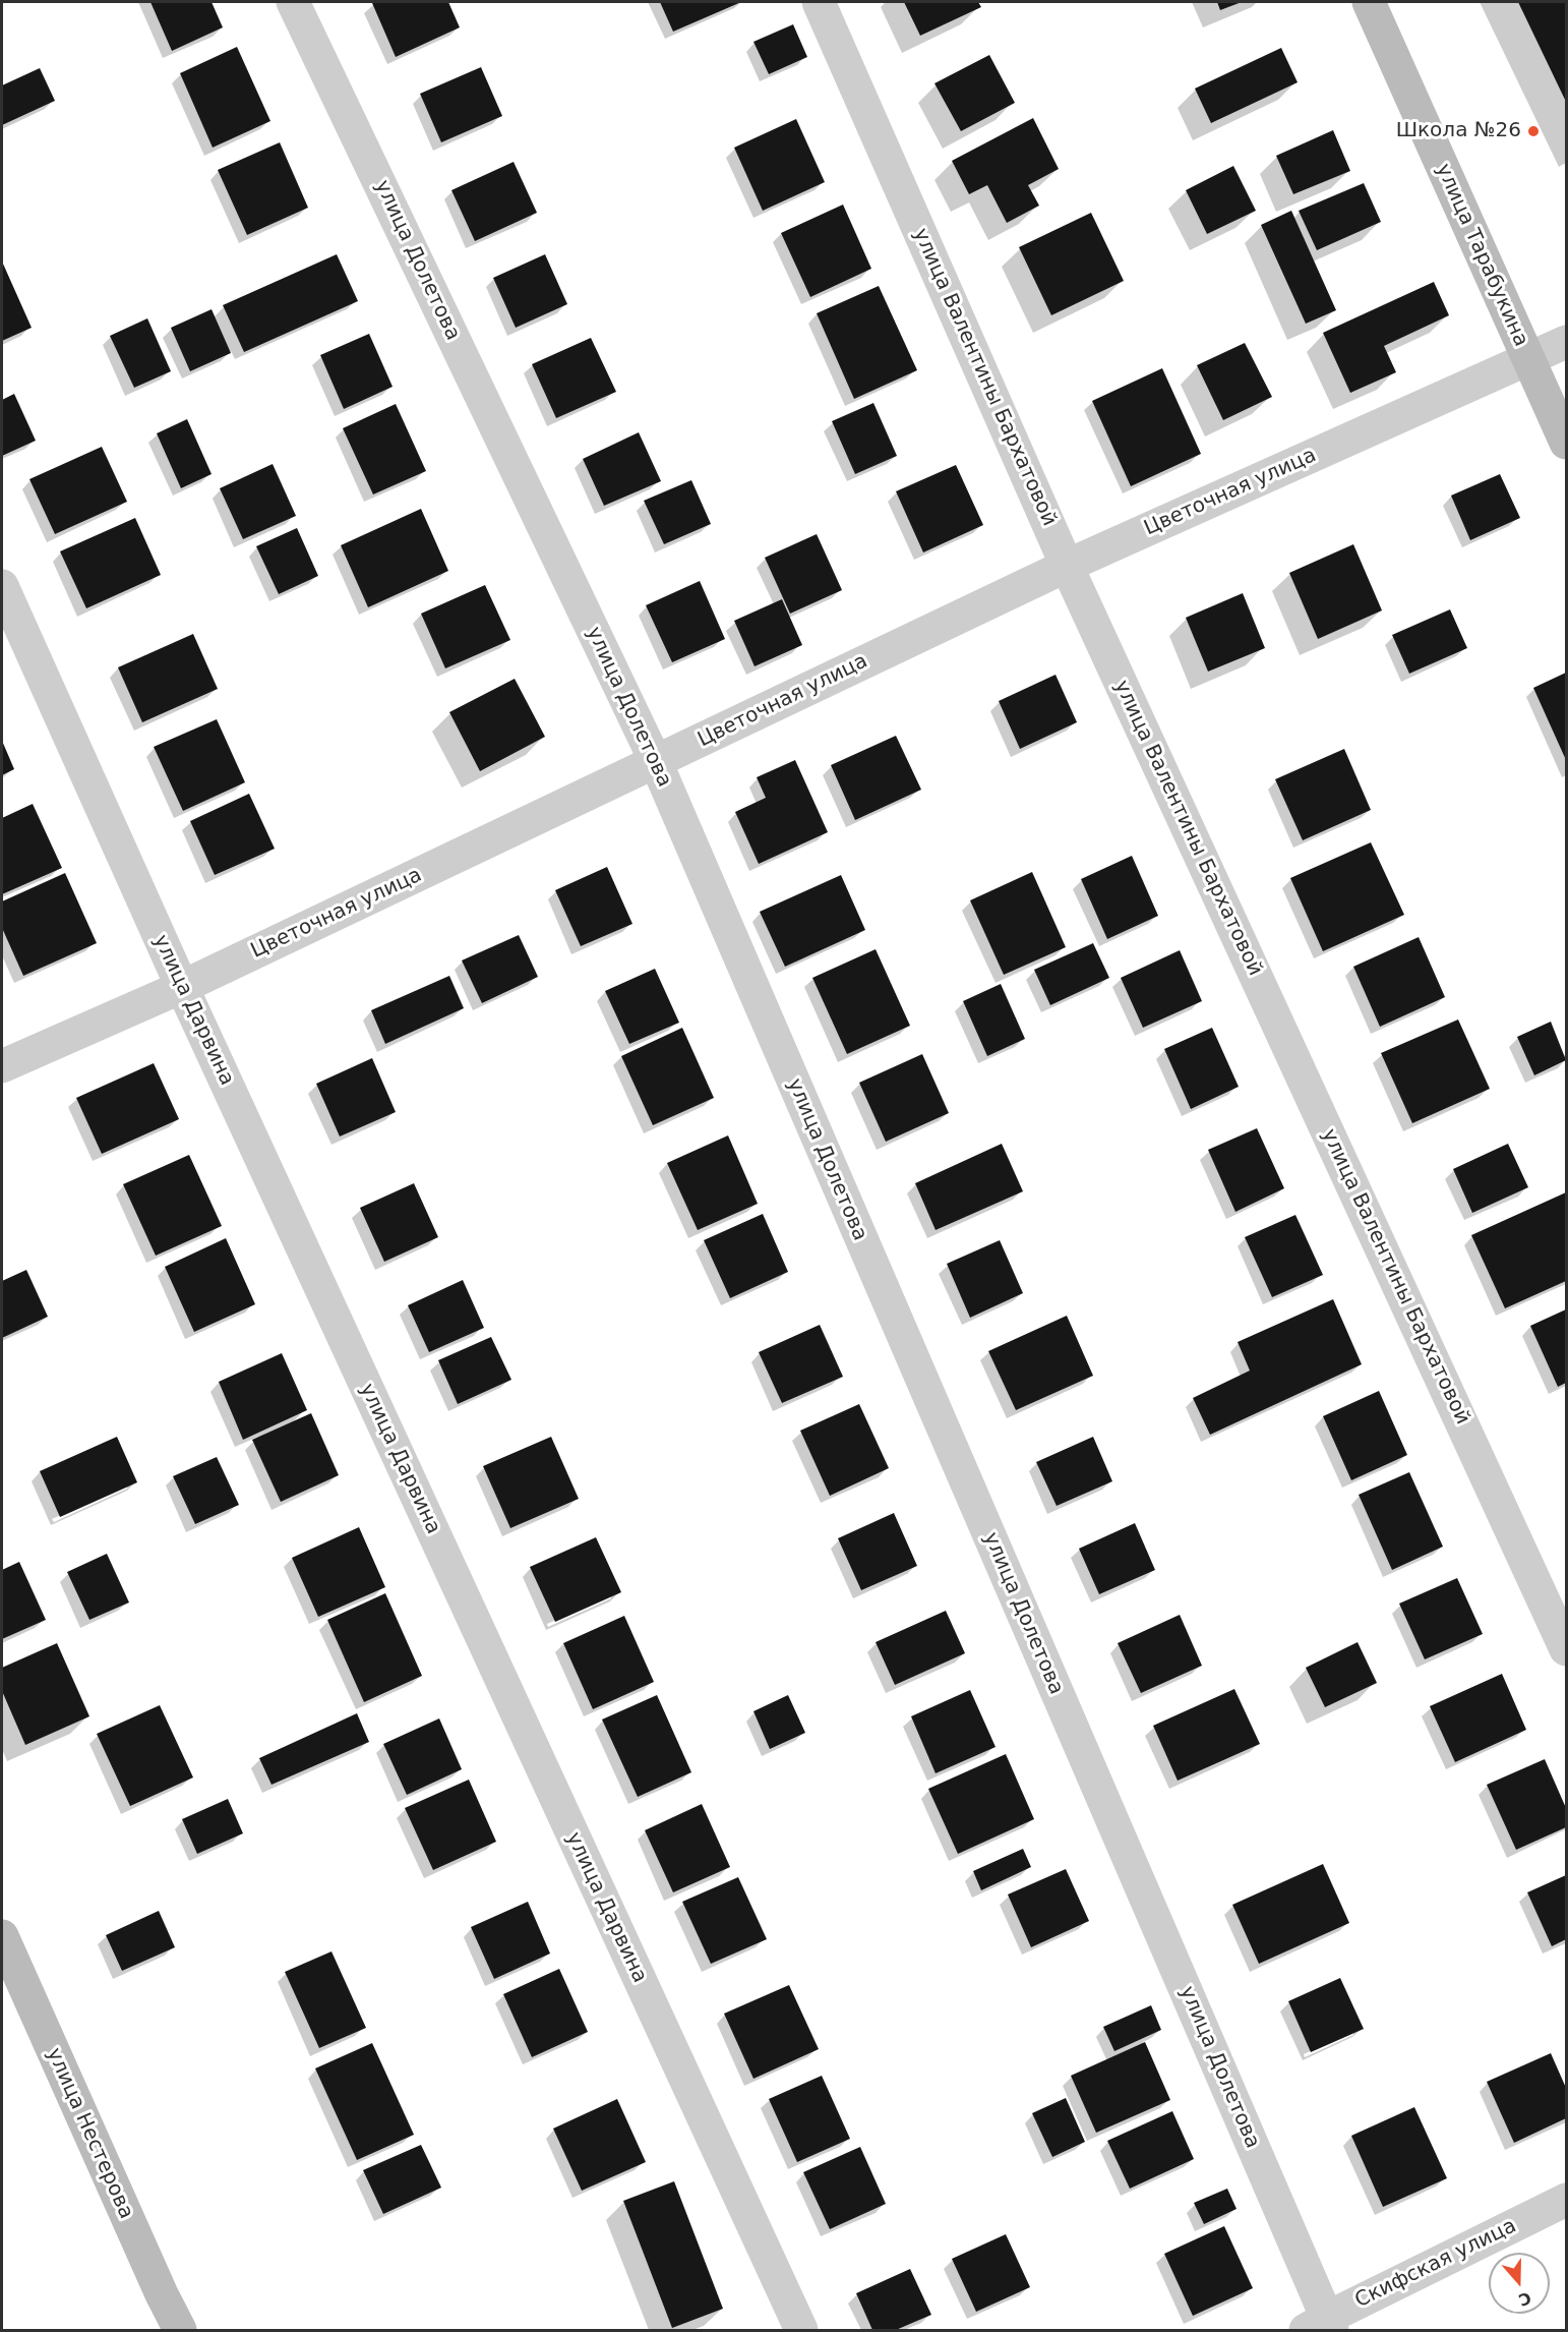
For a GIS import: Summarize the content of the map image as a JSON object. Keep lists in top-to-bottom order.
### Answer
{
  "streets": {
    "main road": ["улица Тарабукина", "улица Нестерова"],
    "street": [
      "улица Долетова",
      "улица Валентины Бархатовой",
      "Цветочная улица",
      "улица Дарвина",
      "Скифская улица"
    ]
  },
  "crossings": [
    ["улица Тарабукина", "Цветочная улица"],
    ["улица Долетова", "Цветочная улица"],
    ["улица Долетова", "Скифская улица"],
    ["улица Валентины Бархатовой", "Цветочная улица"],
    ["Цветочная улица", "улица Дарвина"]
  ],
  "places": ["Школа №26"],
  "north": "bottom"
}
